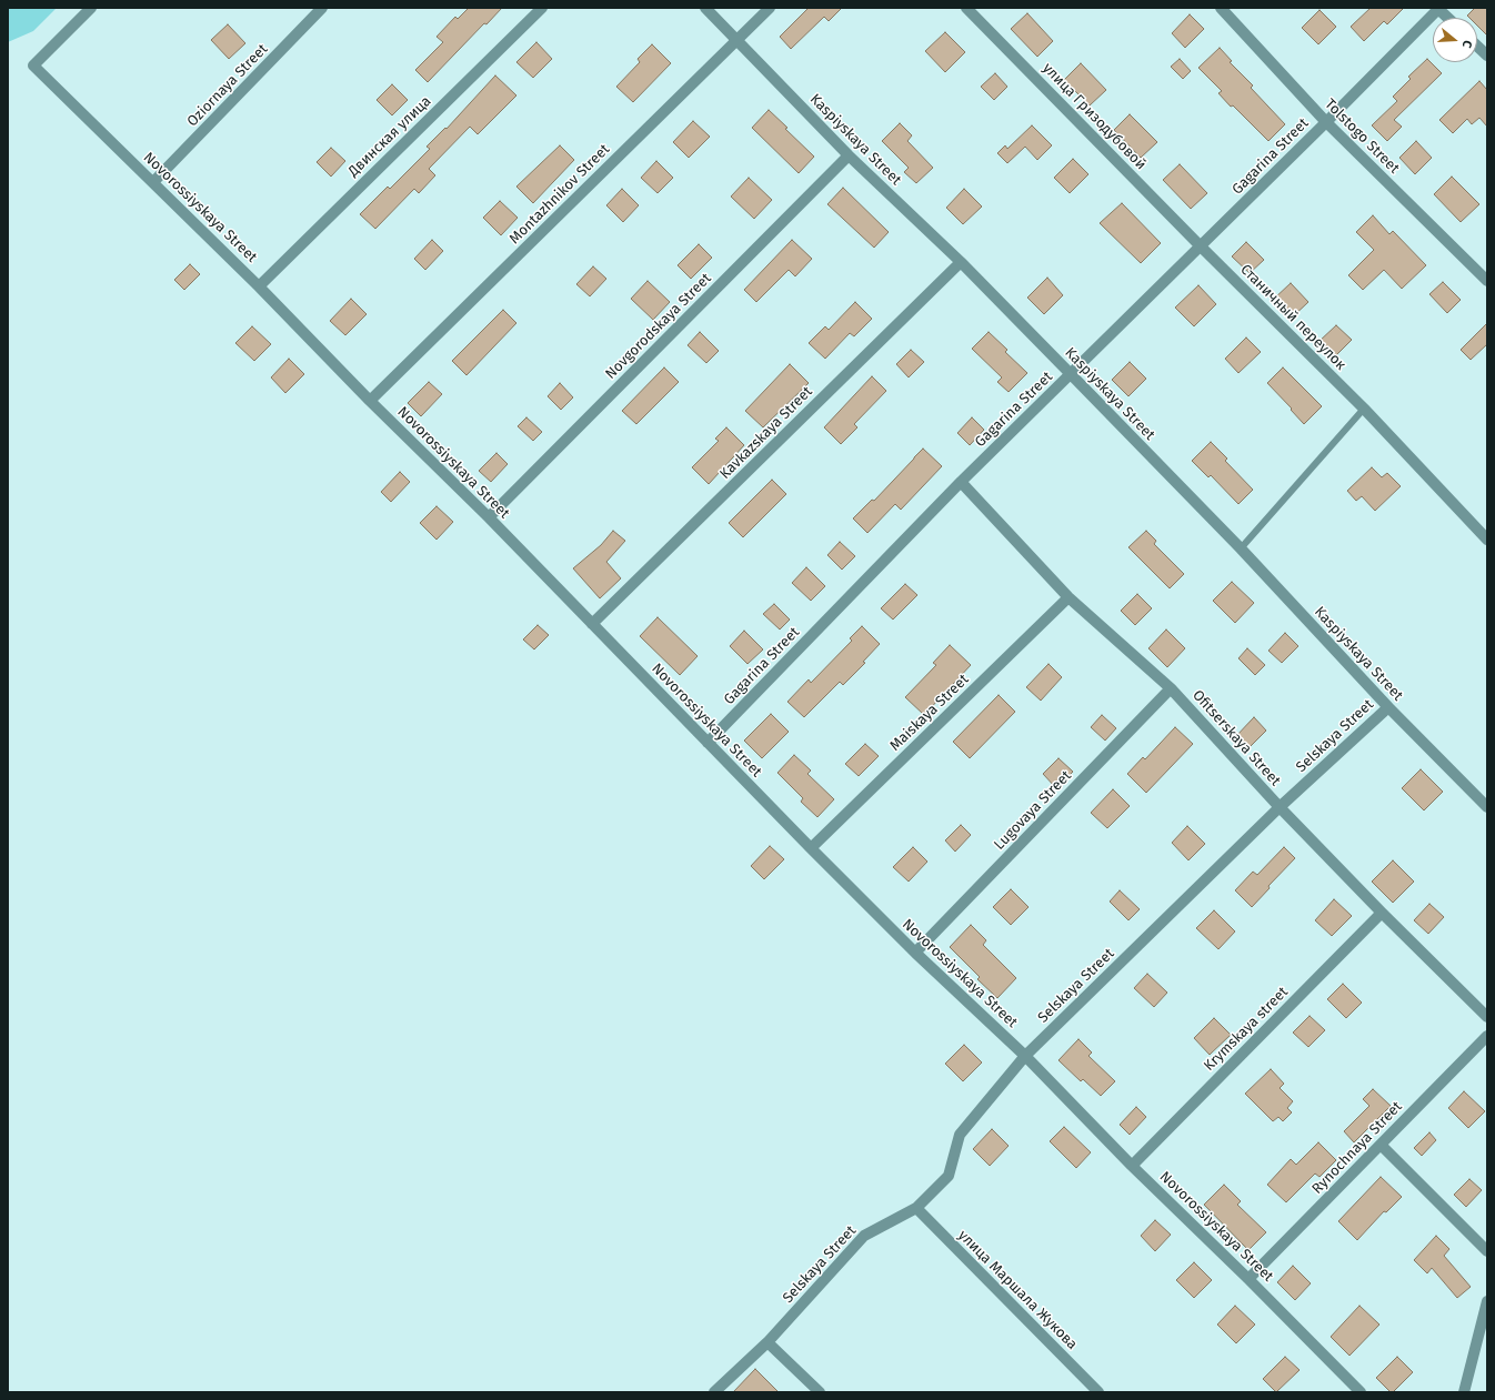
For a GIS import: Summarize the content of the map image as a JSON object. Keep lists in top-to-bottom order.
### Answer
{
  "streets": {
    "street": [
      "Oziornaya Street",
      "улица Гризодубовой",
      "Двинская улица",
      "Tolstogo Street",
      "Kaspiyskaya Street",
      "Gagarina Street",
      "Montazhnikov Street",
      "Novorossiyskaya Street",
      "Станичный переулок",
      "Novgorodskaya Street",
      "Kavkazskaya Street",
      "Maiskaya Street",
      "Selskaya Street",
      "Ofitserskaya Street",
      "Lugovaya Street",
      "Krymskaya street",
      "Rynochnaya Street",
      "улица Маршала Жукова"
    ]
  },
  "crossings": [
    ["Oziornaya Street", "Novorossiyskaya Street"],
    ["улица Гризодубовой", "Gagarina Street"],
    ["улица Гризодубовой", "Станичный переулок"],
    ["Двинская улица", "Novorossiyskaya Street"],
    ["Tolstogo Street", "Gagarina Street"],
    ["Kaspiyskaya Street", "Gagarina Street"],
    ["Kaspiyskaya Street", "Montazhnikov Street"],
    ["Kaspiyskaya Street", "Novgorodskaya Street"],
    ["Kaspiyskaya Street", "Kavkazskaya Street"],
    ["Kaspiyskaya Street", "Selskaya Street"],
    ["Gagarina Street", "Novorossiyskaya Street"],
    ["Gagarina Street", "Станичный переулок"],
    ["Gagarina Street", "Ofitserskaya Street"],
    ["Montazhnikov Street", "Novorossiyskaya Street"],
    ["Novorossiyskaya Street", "Novgorodskaya Street"],
    ["Novorossiyskaya Street", "Kavkazskaya Street"],
    ["Novorossiyskaya Street", "Maiskaya Street"],
    ["Novorossiyskaya Street", "Selskaya Street"],
    ["Novorossiyskaya Street", "Lugovaya Street"],
    ["Novorossiyskaya Street", "Krymskaya street"],
    ["Novorossiyskaya Street", "Rynochnaya Street"],
    ["Maiskaya Street", "Ofitserskaya Street"],
    ["Selskaya Street", "Ofitserskaya Street"],
    ["Selskaya Street", "улица Маршала Жукова"],
    ["Ofitserskaya Street", "Lugovaya Street"],
    ["Ofitserskaya Street", "Krymskaya street"]
  ],
  "north": "right"
}
